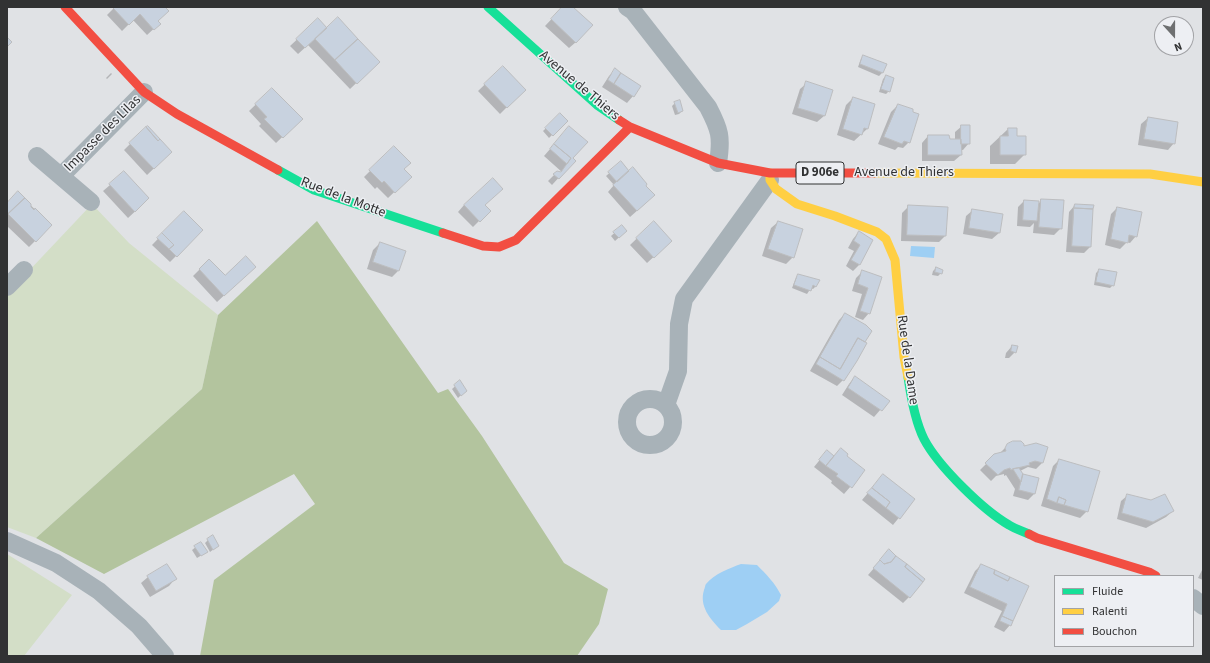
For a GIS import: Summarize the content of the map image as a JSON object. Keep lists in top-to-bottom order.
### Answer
{
  "streets": {
    "street": [
      "Avenue de Thiers",
      "Impasse des Lilas",
      "D 906e",
      "Rue de la Motte",
      "Rue de la Dame"
    ]
  },
  "crossings": [
    ["Avenue de Thiers", "Rue de la Motte"],
    ["Avenue de Thiers", "Rue de la Dame"],
    ["Impasse des Lilas", "Rue de la Motte"]
  ],
  "legend": ["Fluide", "Ralenti", "Bouchon"],
  "north": "bottom"
}
